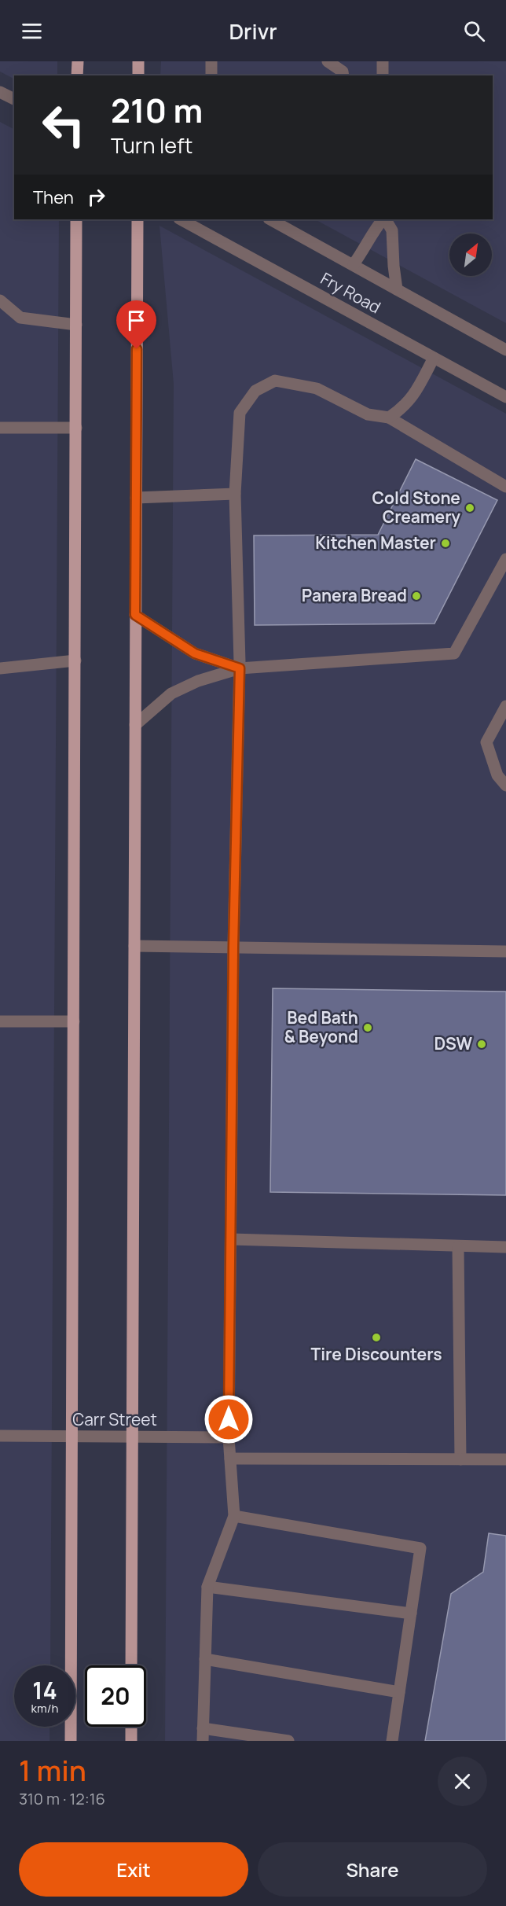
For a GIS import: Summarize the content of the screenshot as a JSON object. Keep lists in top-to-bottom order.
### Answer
{
  "streets": {
    "street": ["Fry Road", "Carr Street"]
  },
  "places": [
    "Cold Stone Creamery",
    "Kitchen Master",
    "Panera Bread",
    "Bed Bath & Beyond",
    "DSW",
    "Tire Discounters"
  ],
  "north": "top right",
  "page": {
    "header": "Drivr",
    "turn": ["210 m", "Turn left"],
    "then": "Then",
    "speed": "14 km/h",
    "limit": "20",
    "heading": ["1 min", "310 m · 12:16"],
    "buttons": ["Exit", "Share"]
  }
}
